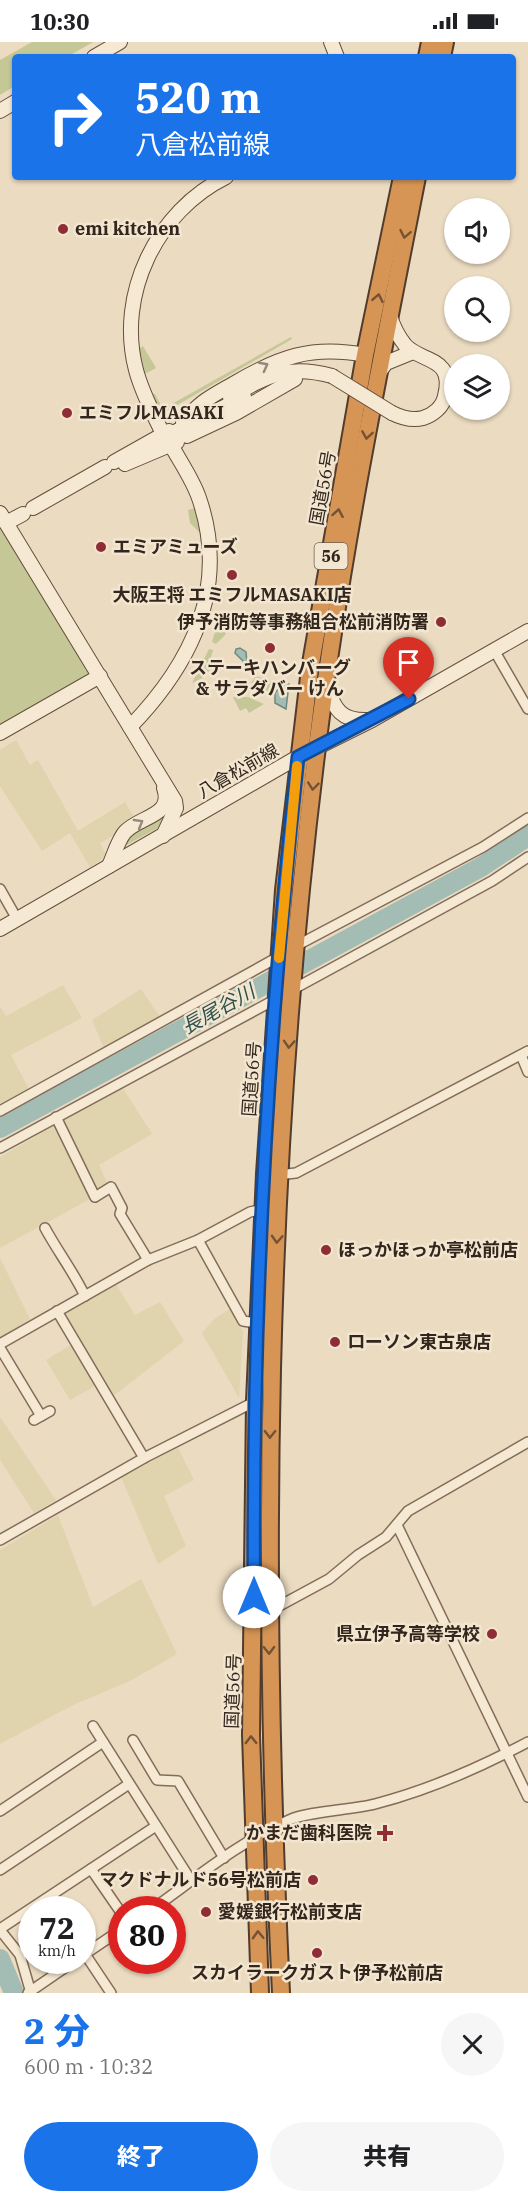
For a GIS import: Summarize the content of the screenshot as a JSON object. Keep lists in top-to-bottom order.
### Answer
{
  "streets": {
    "highway": ["国道56号", "56"],
    "street": ["八倉松前線"]
  },
  "crossings": [
    ["国道56号", "八倉松前線"]
  ],
  "water": ["長尾谷川"],
  "places": {
    "other": [
      "emi kitchen",
      "エミフルMASAKI",
      "エミアミューズ",
      "大阪王将 エミフルMASAKI店",
      "伊予消防等事務組合松前消防署",
      "ステーキハンバーグ & サラダバー けん",
      "ほっかほっか亭松前店",
      "ローソン東古泉店",
      "県立伊予高等学校",
      "マクドナルド56号松前店",
      "愛媛銀行松前支店",
      "スカイラークガスト伊予松前店"
    ],
    "health": ["かまだ歯科医院"]
  },
  "page": {
    "status": "10:30",
    "turn": ["520 m", "八倉松前線"],
    "speed": "72 km/h",
    "limit": "80",
    "heading": ["2 分", "600 m · 10:32"],
    "buttons": ["終了", "共有"]
  }
}
